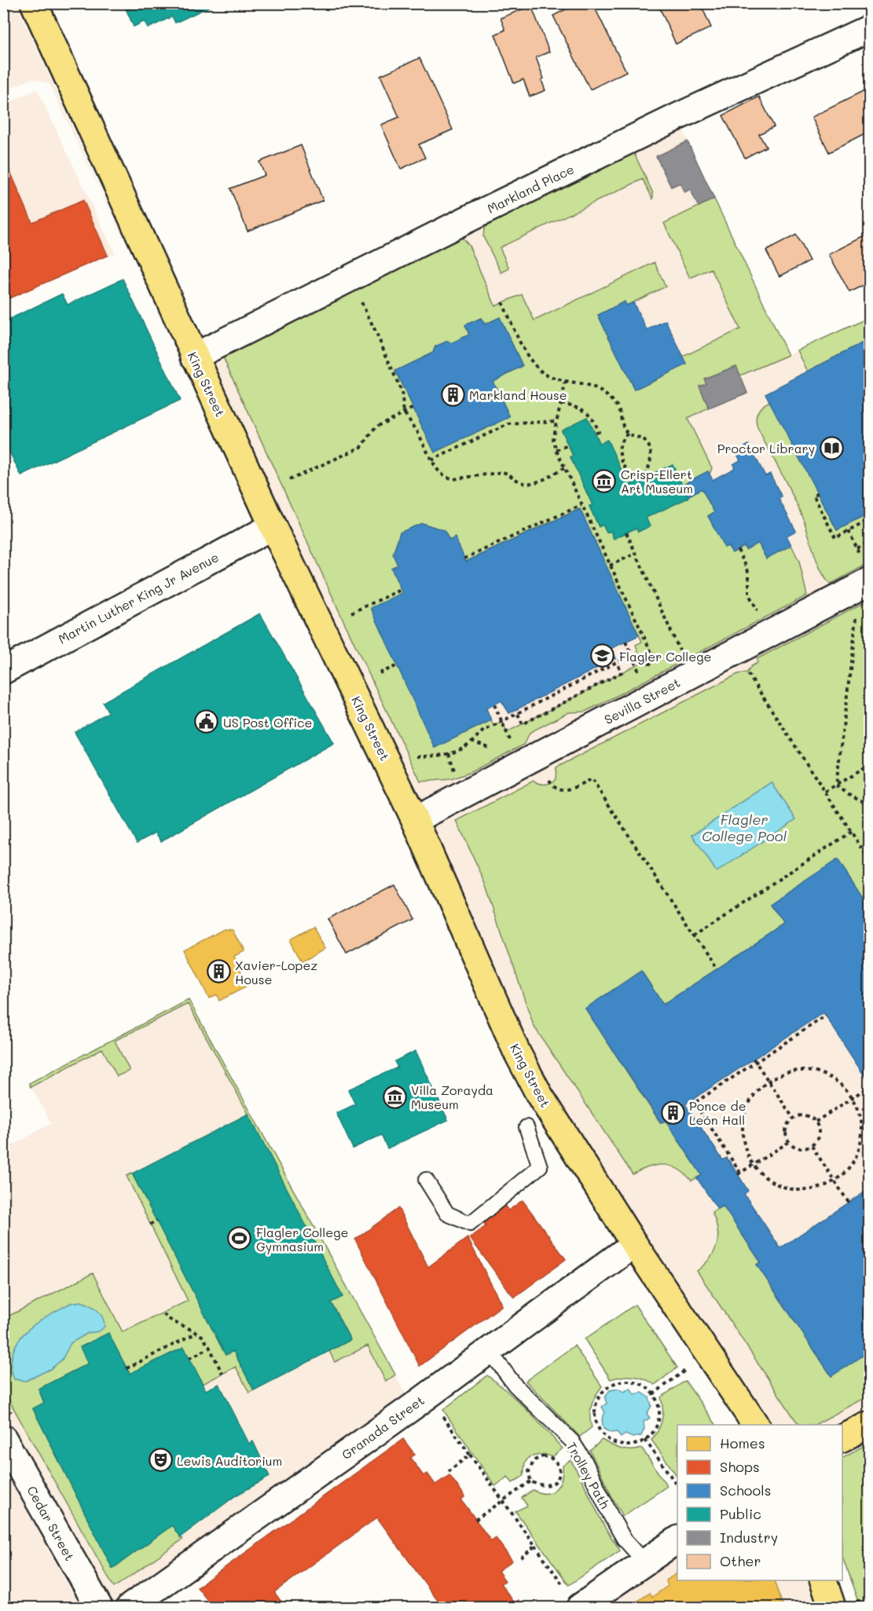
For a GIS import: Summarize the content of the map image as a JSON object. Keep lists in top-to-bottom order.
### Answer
{
  "streets": {
    "main road": ["King Street"],
    "street": [
      "Markland Place",
      "Martin Luther King Jr Avenue",
      "Sevilla Street",
      "Granada Street",
      "Cedar Street"
    ],
    "lane": ["Trolley Path"]
  },
  "crossings": [
    ["Markland Place", "King Street"],
    ["King Street", "Martin Luther King Jr Avenue"],
    ["King Street", "Sevilla Street"],
    ["King Street", "Granada Street"],
    ["Granada Street", "Trolley Path"]
  ],
  "water": ["Flagler College Pool"],
  "places": {
    "building": ["Markland House", "Xavier-Lopez House", "Ponce de León Hall"],
    "library": ["Proctor Library"],
    "museum": ["Crisp-Ellert Art Museum", "Villa Zorayda Museum"],
    "school or university": ["Flagler College"],
    "public building": ["US Post Office"],
    "sports": ["Flagler College Gymnasium"],
    "theatre": ["Lewis Auditorium"]
  },
  "legend": [
    "Homes",
    "Shops",
    "Schools",
    "Public",
    "Industry",
    "Other"
  ]
}
